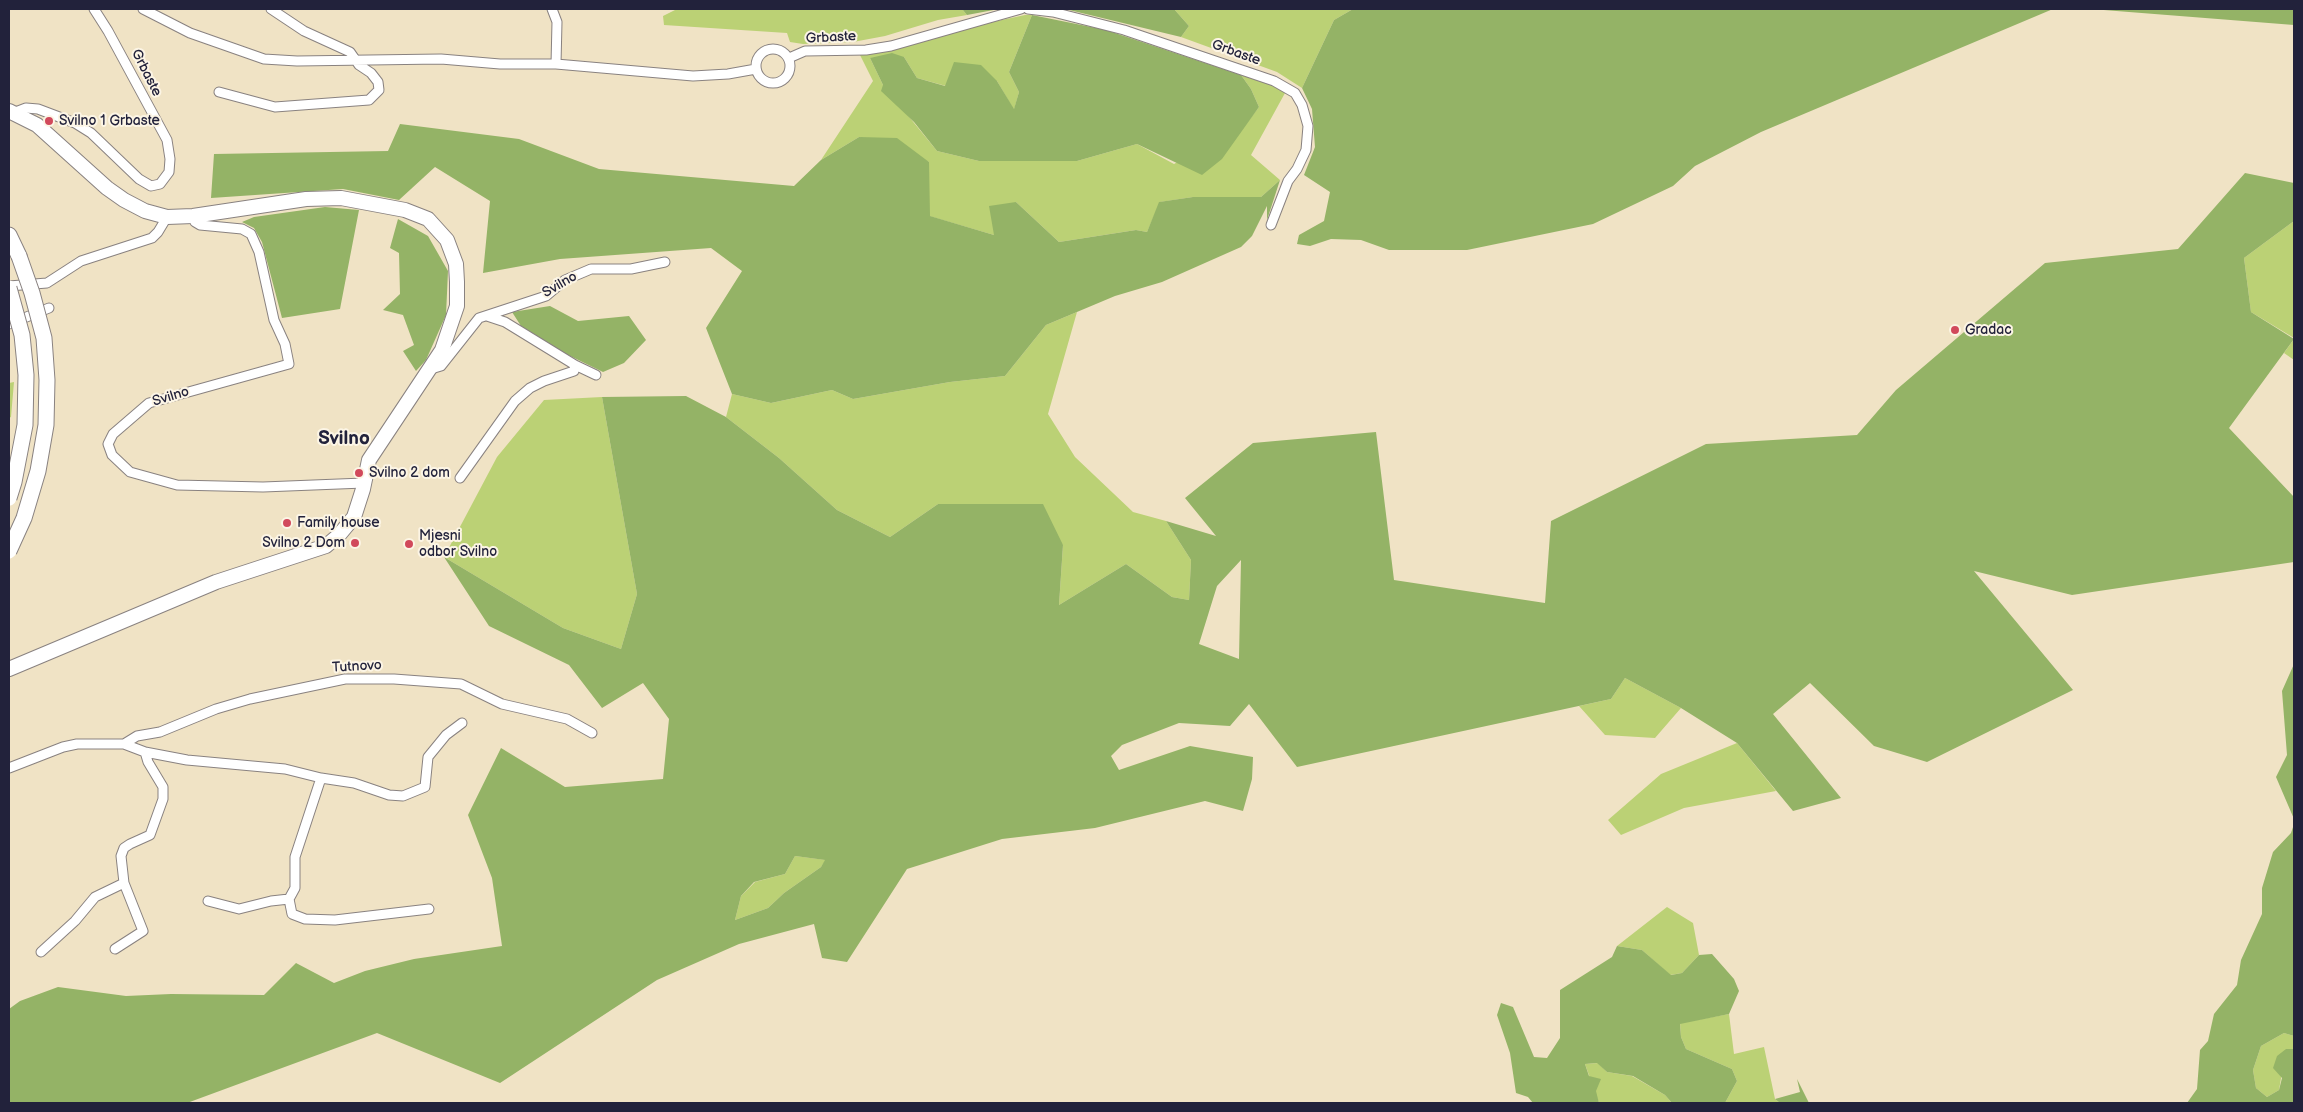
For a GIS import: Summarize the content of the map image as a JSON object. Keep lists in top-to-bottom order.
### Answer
{
  "streets": {
    "main road": ["Svilno"],
    "street": ["Grbaste", "Tutnovo"]
  },
  "crossings": [
    ["Grbaste", "Svilno"]
  ],
  "districts": ["Svilno"],
  "places": [
    "Svilno 1 Grbaste",
    "Gradac",
    "Svilno 2 dom",
    "Family house",
    "Svilno 2 Dom",
    "Mjesni odbor Svilno"
  ]
}
